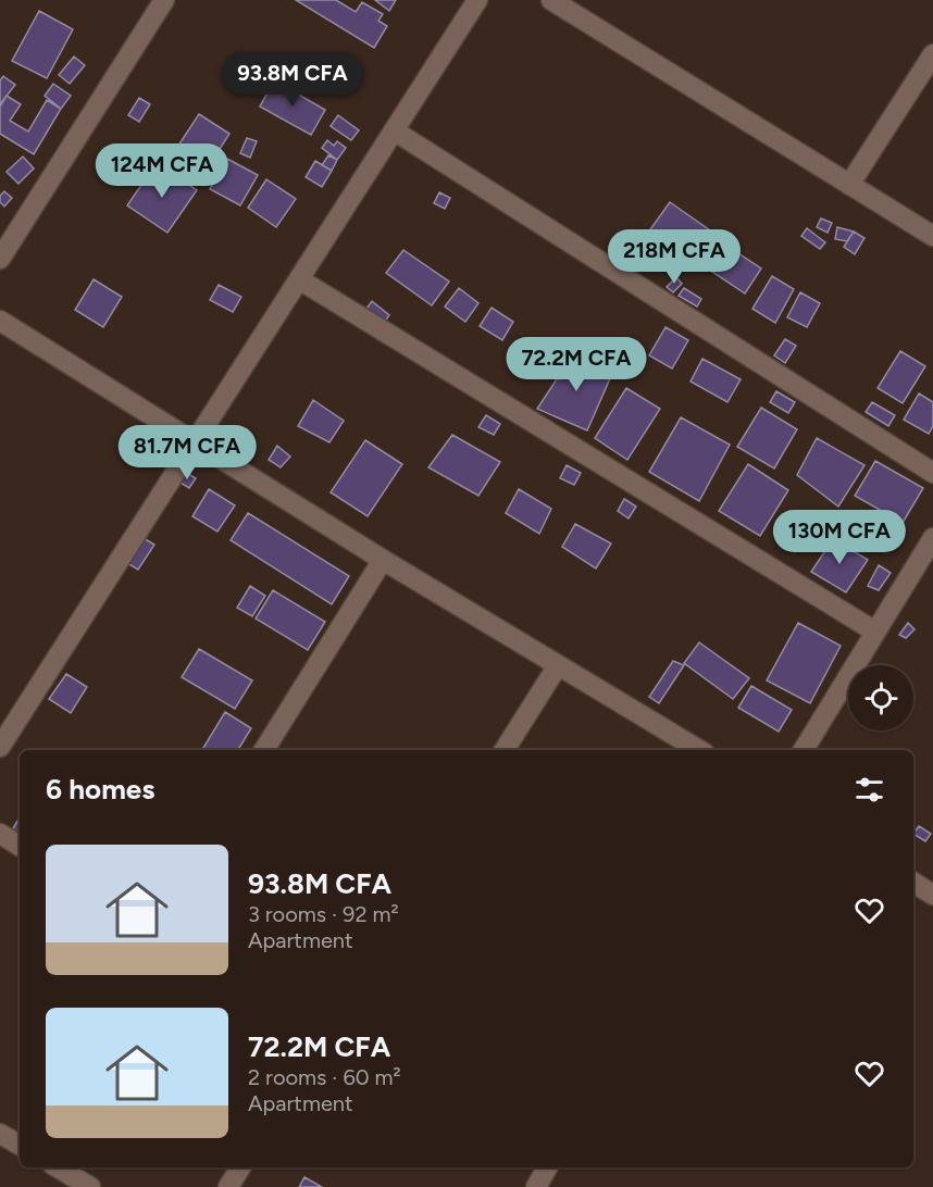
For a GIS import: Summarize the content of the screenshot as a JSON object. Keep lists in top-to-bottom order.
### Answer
{
  "page": {
    "price": [
      "93.8M CFA",
      "124M CFA",
      "218M CFA",
      "72.2M CFA",
      "81.7M CFA",
      "130M CFA"
    ],
    "heading": "6 homes",
    "list": [
      {
        "name": "93.8M CFA",
        "note": "3 rooms · 92 m² · Apartment"
      },
      {
        "name": "72.2M CFA",
        "note": "2 rooms · 60 m² · Apartment"
      }
    ]
  }
}
